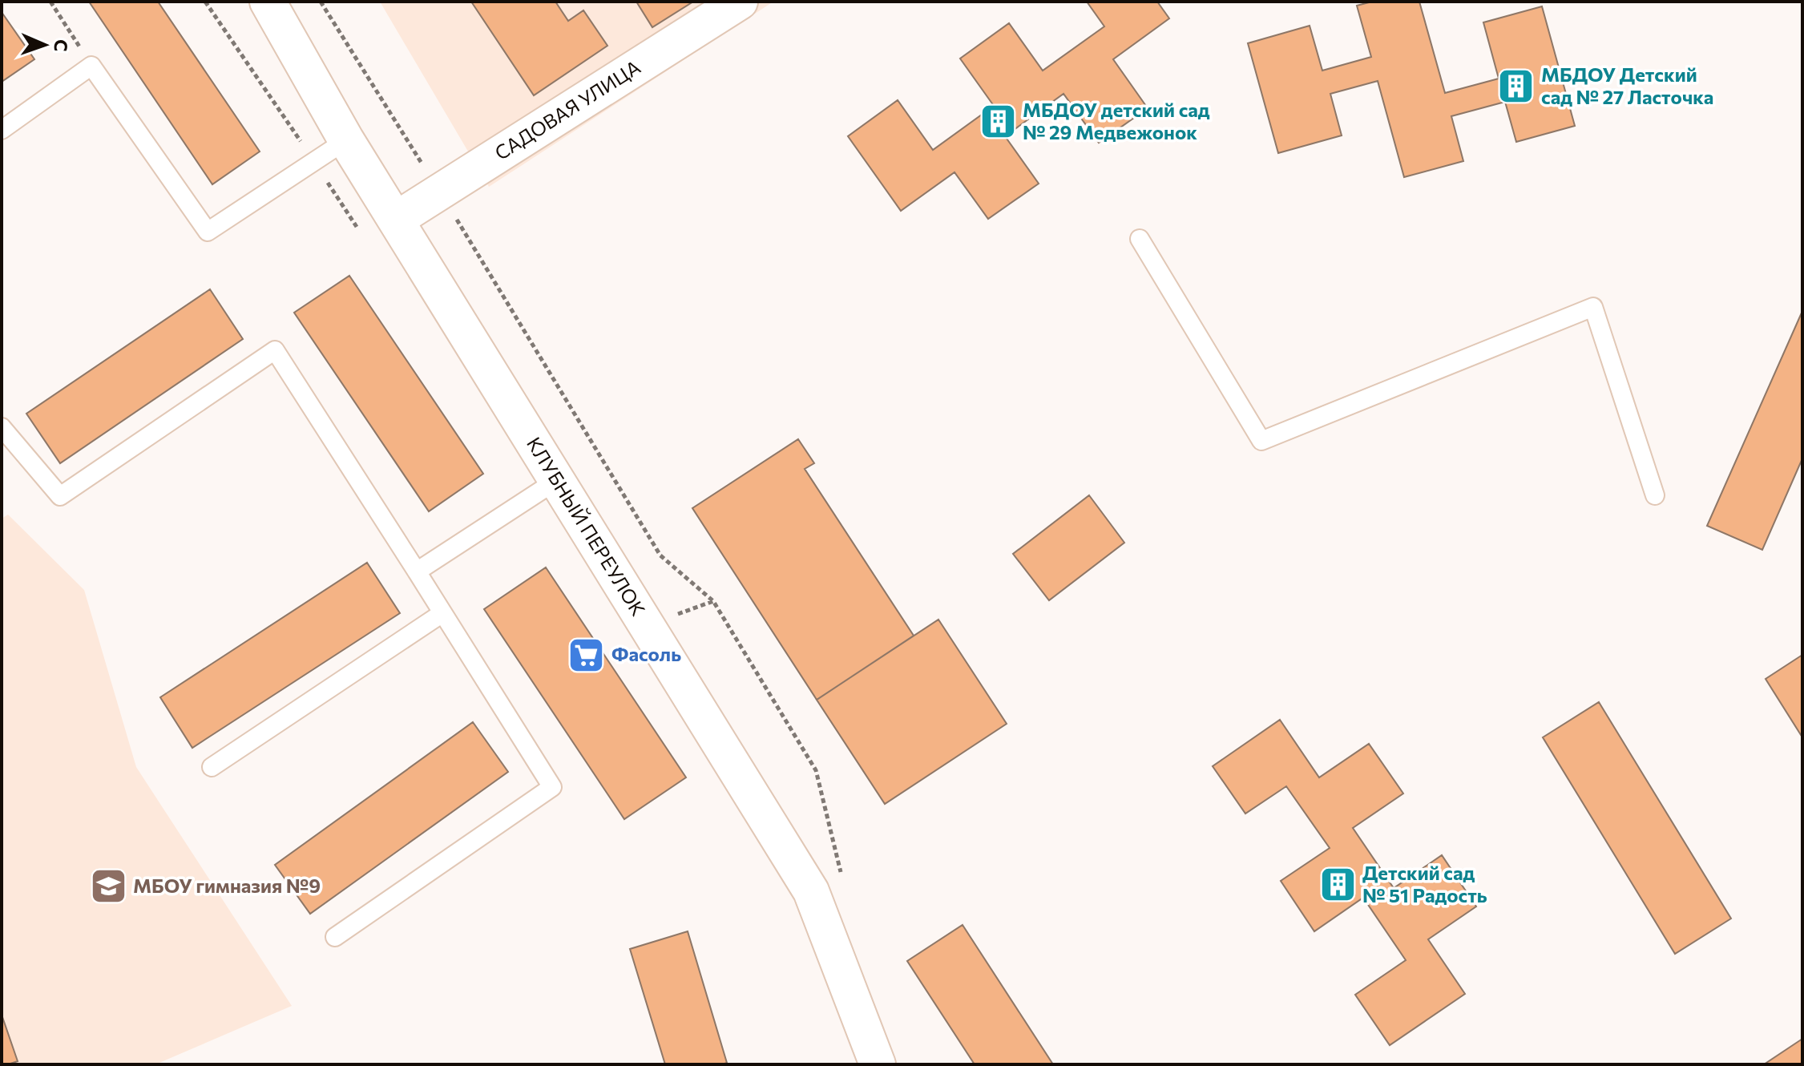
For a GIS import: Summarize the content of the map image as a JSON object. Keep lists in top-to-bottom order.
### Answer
{
  "streets": {
    "street": ["САДОВАЯ УЛИЦА", "КЛУБНЫЙ ПЕРЕУЛОК"]
  },
  "crossings": [
    ["САДОВАЯ УЛИЦА", "КЛУБНЫЙ ПЕРЕУЛОК"]
  ],
  "places": {
    "building": ["МБДОУ Детский сад № 27 Ласточка", "МБДОУ детский сад № 29 Медвежонок", "Детский сад № 51 Радость"],
    "supermarket": ["Фасоль"],
    "school or university": ["МБОУ гимназия №9"]
  },
  "north": "right"
}
